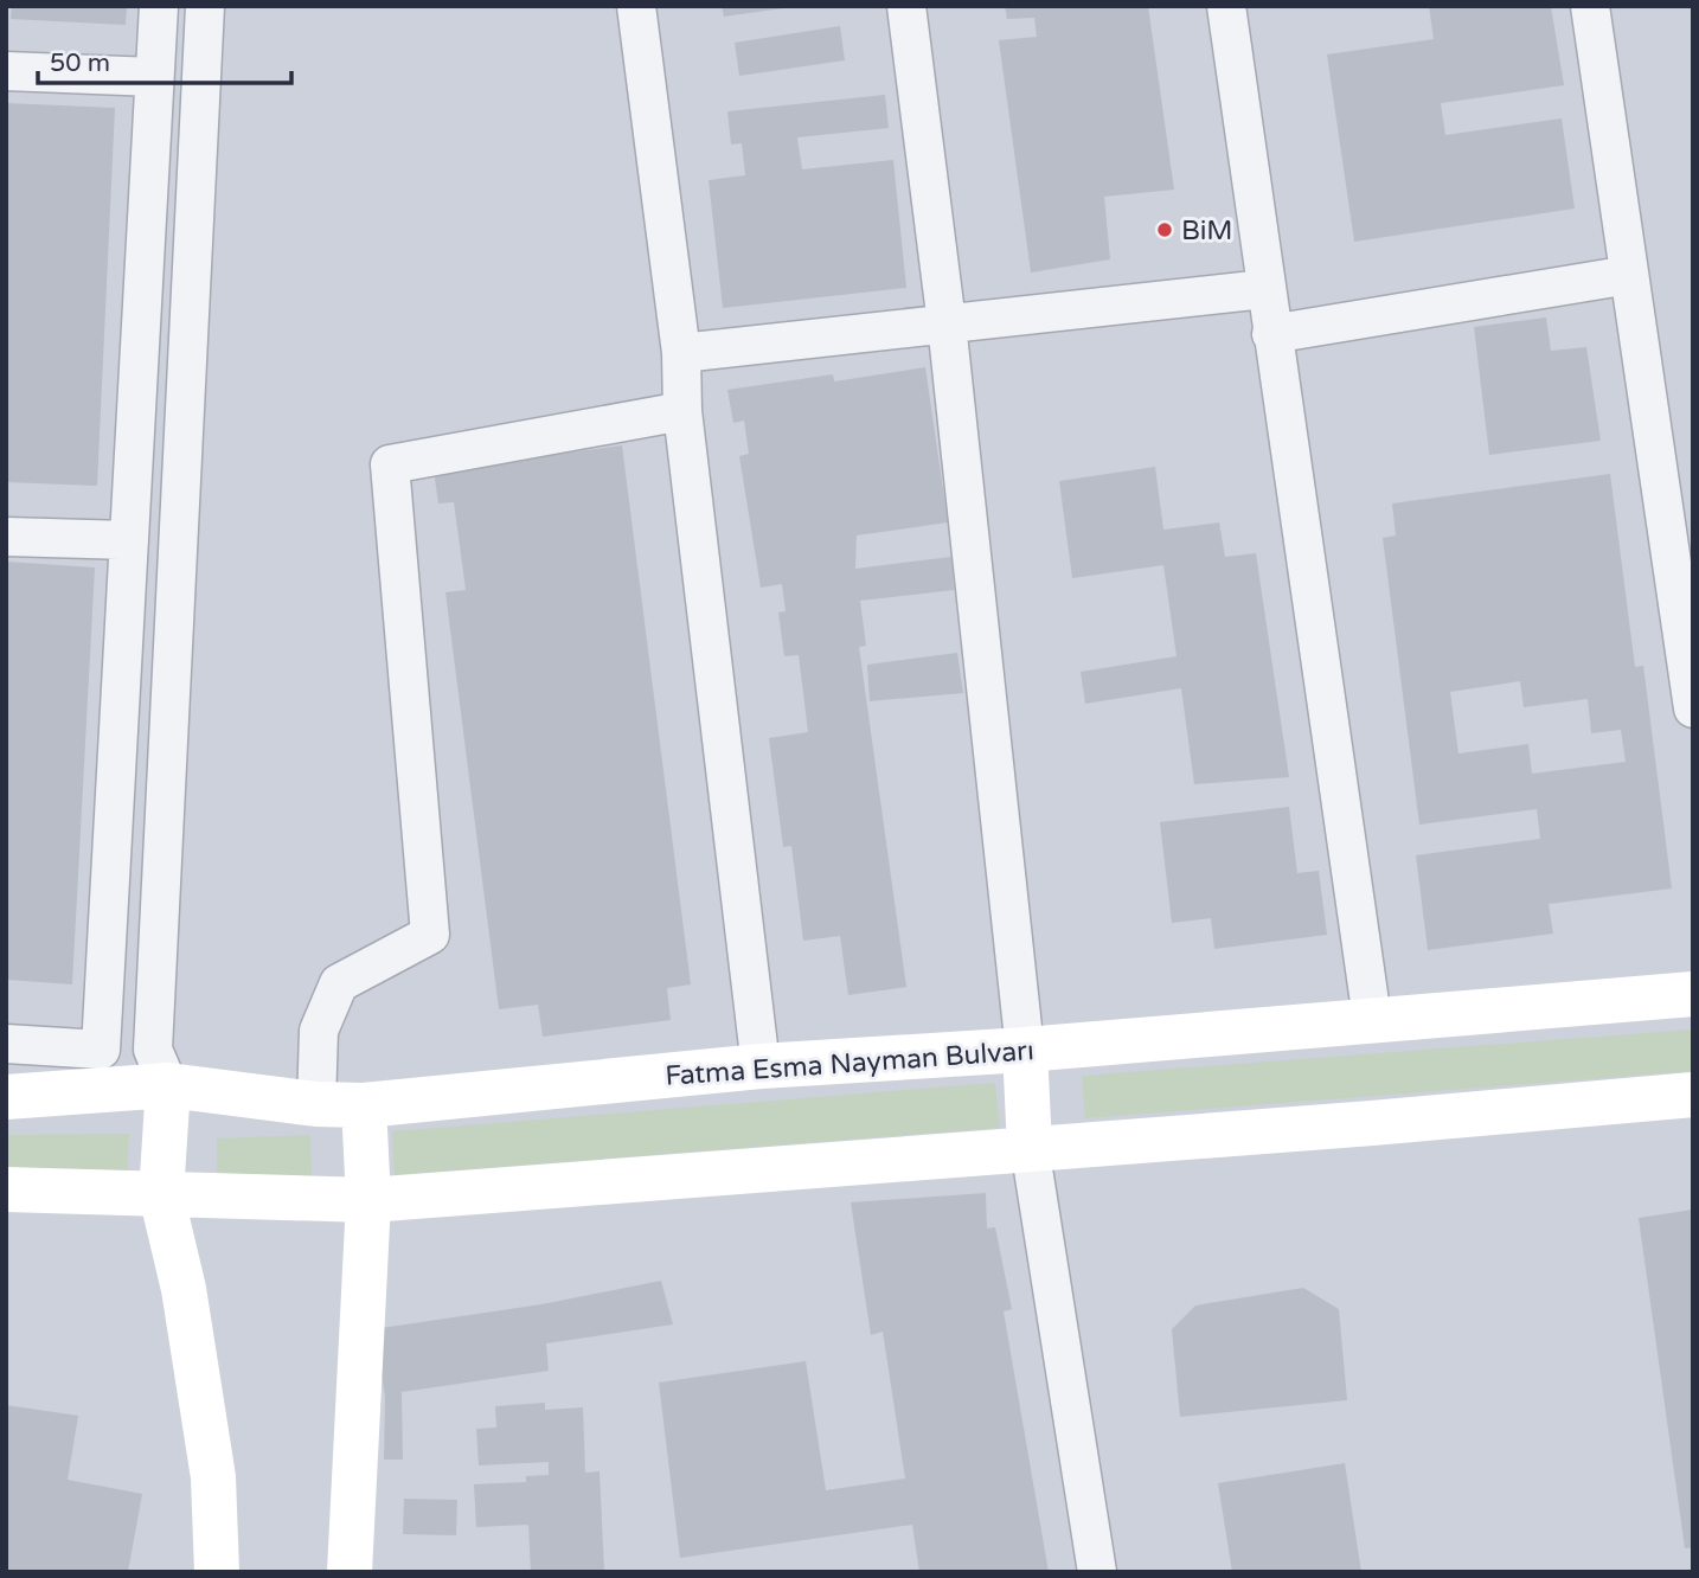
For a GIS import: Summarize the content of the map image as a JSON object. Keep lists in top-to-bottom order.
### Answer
{
  "streets": {
    "main road": ["Fatma Esma Nayman Bulvarı"]
  },
  "places": ["BiM"],
  "scale_bar": "50 m"
}
